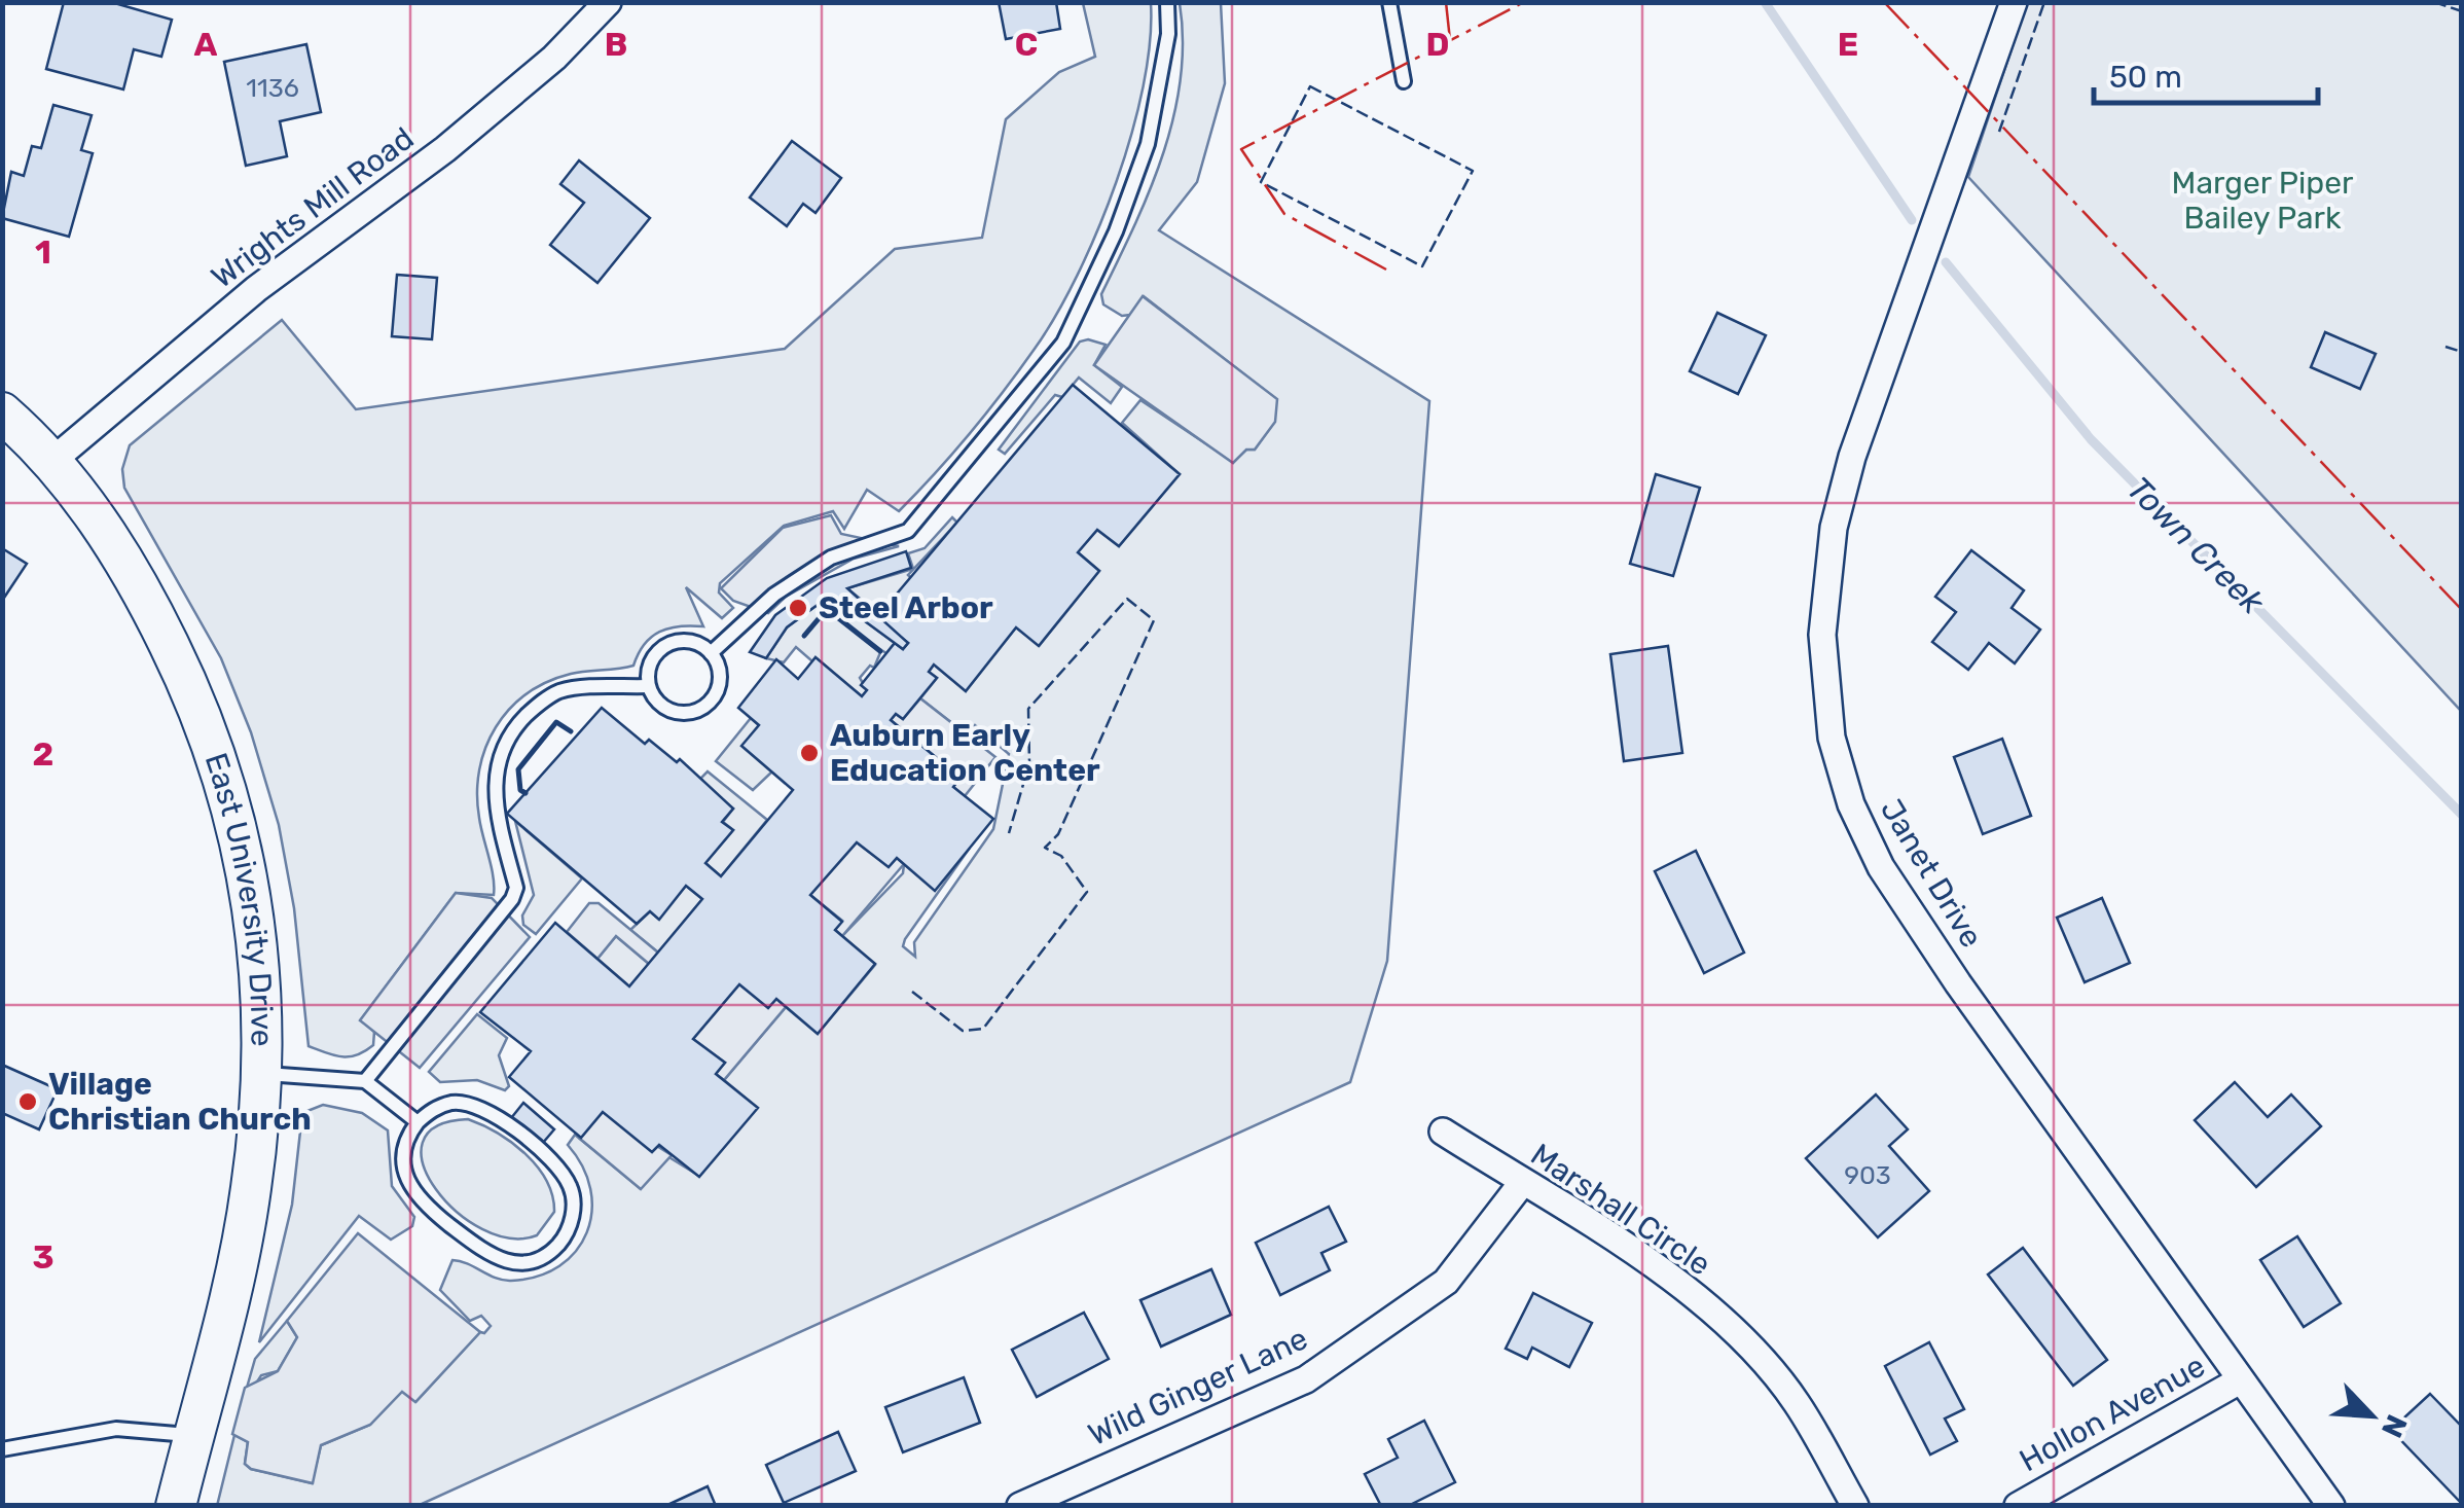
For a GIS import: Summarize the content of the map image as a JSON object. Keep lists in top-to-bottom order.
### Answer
{
  "streets": {
    "main road": ["East University Drive"],
    "street": [
      "Wrights Mill Road",
      "Janet Drive",
      "Marshall Circle",
      "Wild Ginger Lane",
      "Hollon Avenue"
    ]
  },
  "crossings": [
    ["Wrights Mill Road", "East University Drive"],
    ["Janet Drive", "Hollon Avenue"],
    ["Marshall Circle", "Wild Ginger Lane"]
  ],
  "water": ["Town Creek"],
  "parks": ["Marger Piper Bailey Park"],
  "places": ["Steel Arbor", "Auburn Early Education Center", "Village Christian Church"],
  "house_numbers": ["1136", "903"],
  "scale_bar": "50 m",
  "north": "bottom right",
  "grid": {
    "columns": [
      "A",
      "B",
      "C",
      "D",
      "E"
    ],
    "rows": ["1", "2", "3"]
  }
}
